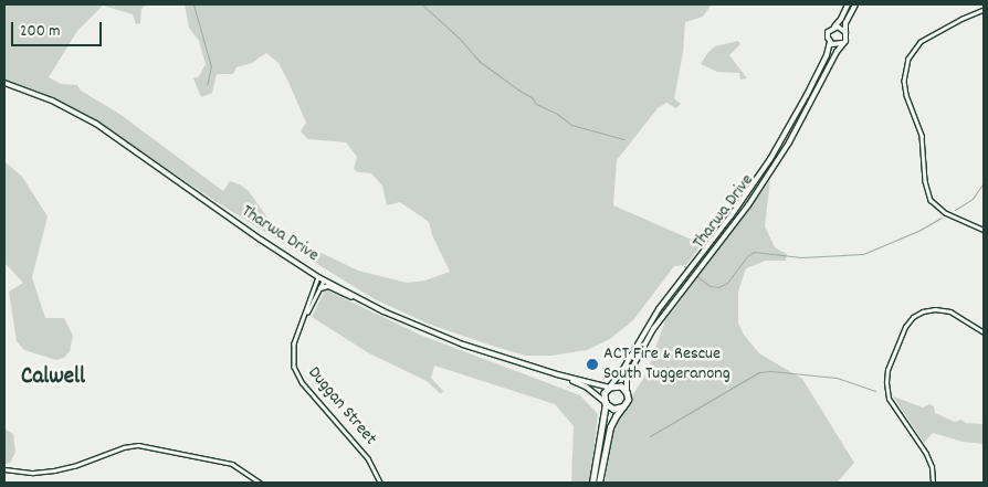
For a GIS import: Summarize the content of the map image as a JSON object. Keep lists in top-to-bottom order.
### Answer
{
  "streets": {
    "main road": ["Tharwa Drive"],
    "street": ["Duggan Street"]
  },
  "crossings": [
    ["Tharwa Drive", "Duggan Street"]
  ],
  "districts": ["Calwell"],
  "places": ["ACT Fire & Rescue South Tuggeranong"],
  "scale_bar": "200 m"
}
